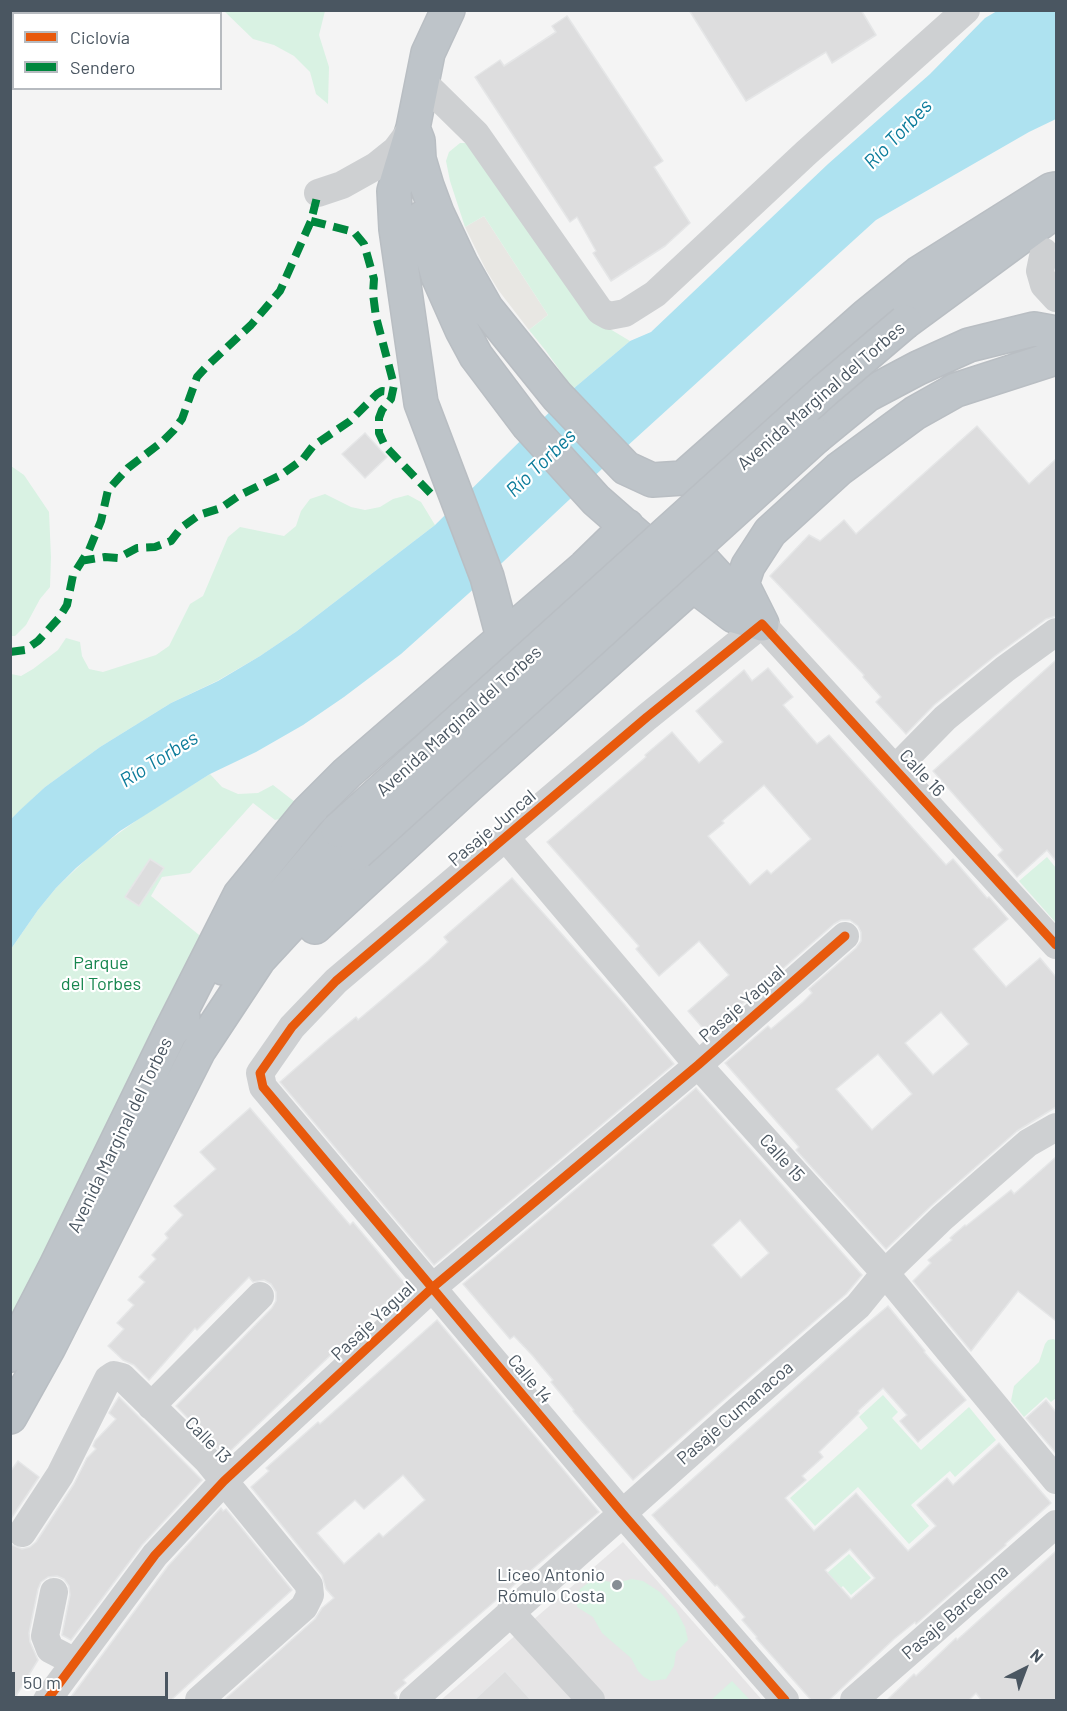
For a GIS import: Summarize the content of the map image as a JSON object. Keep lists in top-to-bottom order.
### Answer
{
  "streets": {
    "highway": ["Avenida Marginal del Torbes"],
    "street": [
      "Calle 16",
      "Pasaje Juncal",
      "Pasaje Yagual",
      "Calle 15",
      "Calle 14",
      "Pasaje Cumanacoa",
      "Calle 13",
      "Pasaje Barcelona"
    ]
  },
  "crossings": [
    ["Calle 16", "Pasaje Juncal"],
    ["Pasaje Juncal", "Calle 15"],
    ["Pasaje Juncal", "Calle 14"],
    ["Pasaje Yagual", "Calle 15"],
    ["Pasaje Yagual", "Calle 14"],
    ["Pasaje Yagual", "Calle 13"],
    ["Calle 15", "Pasaje Cumanacoa"],
    ["Calle 14", "Pasaje Cumanacoa"]
  ],
  "water": ["Río Torbes"],
  "parks": ["Parque del Torbes"],
  "places": ["Liceo Antonio Rómulo Costa"],
  "legend": ["Ciclovía", "Sendero"],
  "scale_bar": "50 m",
  "north": "top right"
}
